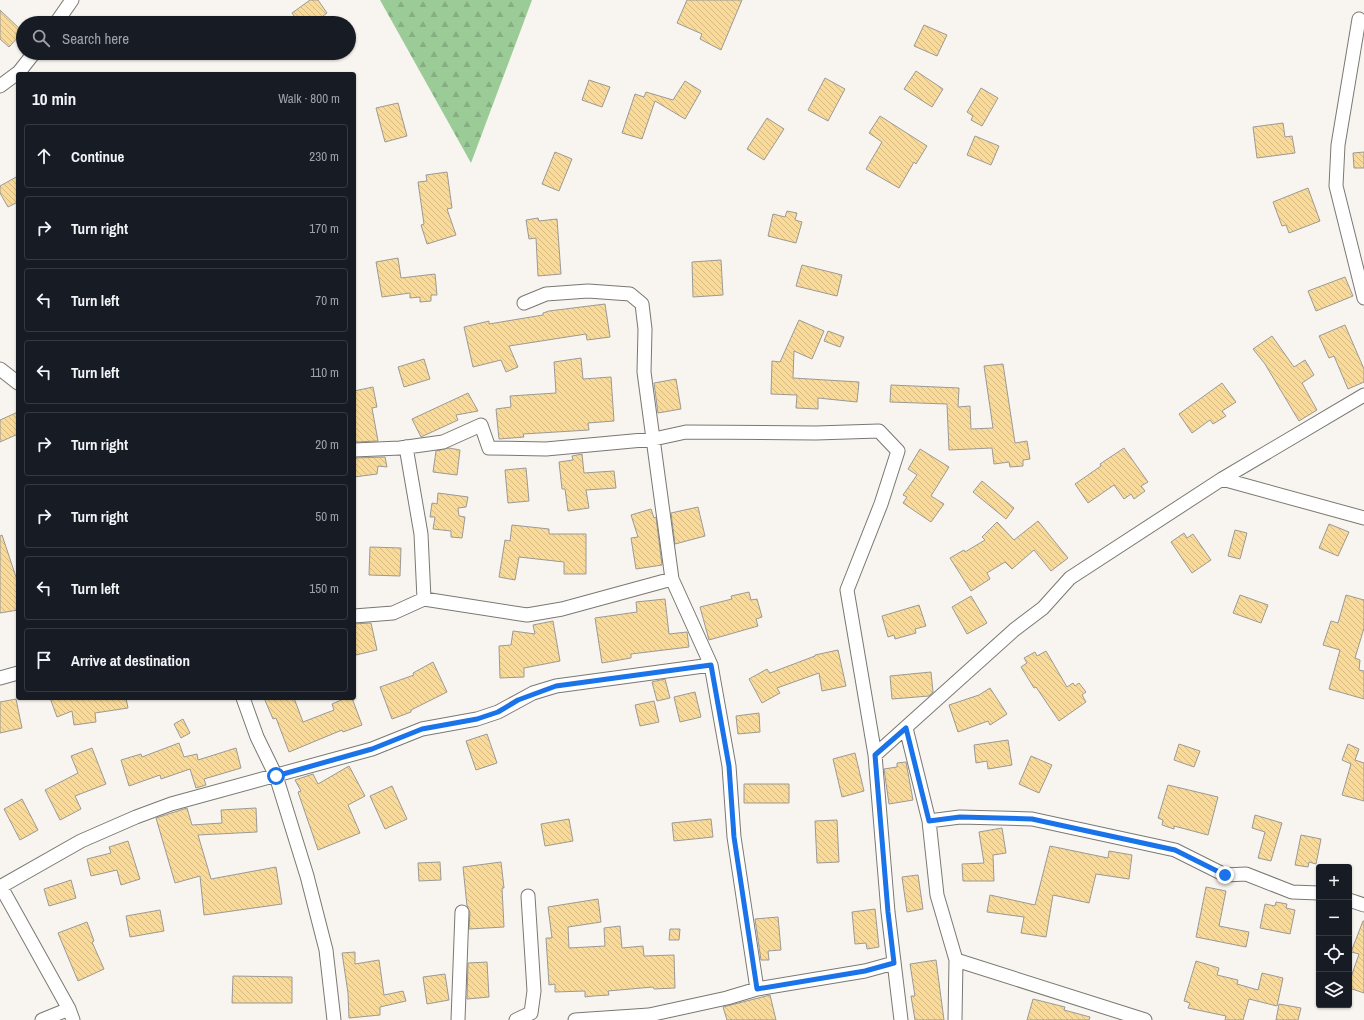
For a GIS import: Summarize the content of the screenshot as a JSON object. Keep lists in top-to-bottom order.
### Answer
{
  "page": {
    "search": "Search here",
    "heading": ["10 min", "Walk · 800 m"],
    "list": [
      ["Continue", "230 m"],
      ["Turn right", "170 m"],
      ["Turn left", "70 m"],
      ["Turn left", "110 m"],
      ["Turn right", "20 m"],
      ["Turn right", "50 m"],
      ["Turn left", "150 m"],
      "Arrive at destination"
    ],
    "map_buttons": ["+", "−"]
  }
}
